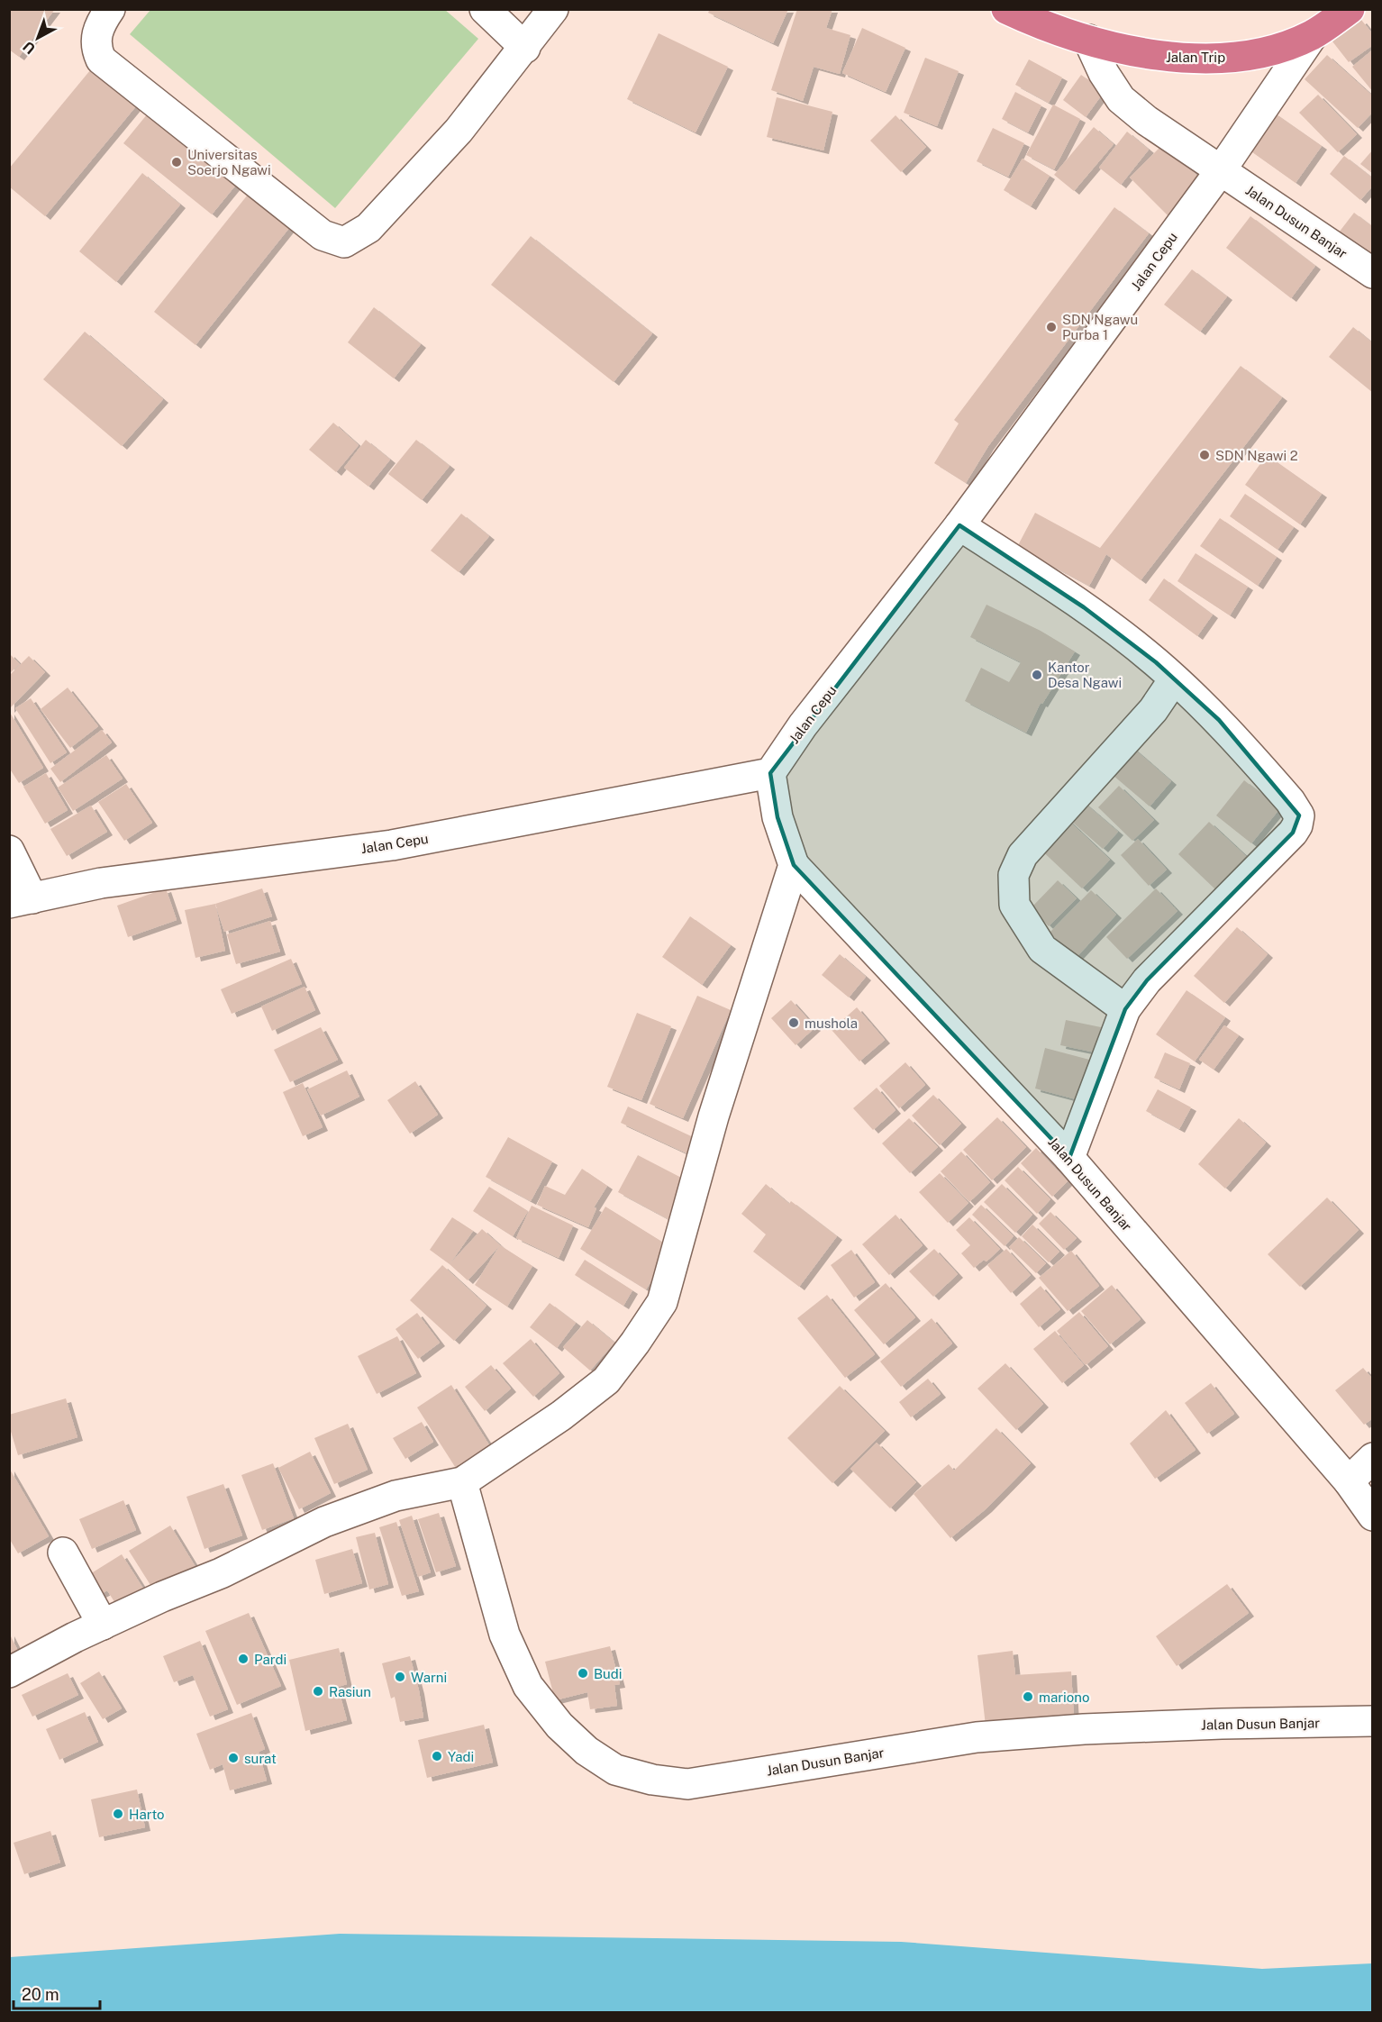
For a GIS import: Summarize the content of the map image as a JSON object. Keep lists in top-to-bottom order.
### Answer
{
  "streets": {
    "highway": ["Jalan Trip"],
    "street": ["Jalan Dusun Banjar", "Jalan Cepu"]
  },
  "crossings": [
    ["Jalan Trip", "Jalan Dusun Banjar"],
    ["Jalan Trip", "Jalan Cepu"],
    ["Jalan Dusun Banjar", "Jalan Cepu"]
  ],
  "places": [
    "Universitas Soerjo Ngawi",
    "SDN Ngawu Purba 1",
    "SDN Ngawi 2",
    "Kantor Desa Ngawi",
    "mushola",
    "Pardi",
    "Budi",
    "Warni",
    "Rasiun",
    "mariono",
    "Yadi",
    "surat",
    "Harto"
  ],
  "scale_bar": "20 m",
  "north": "bottom left"
}
